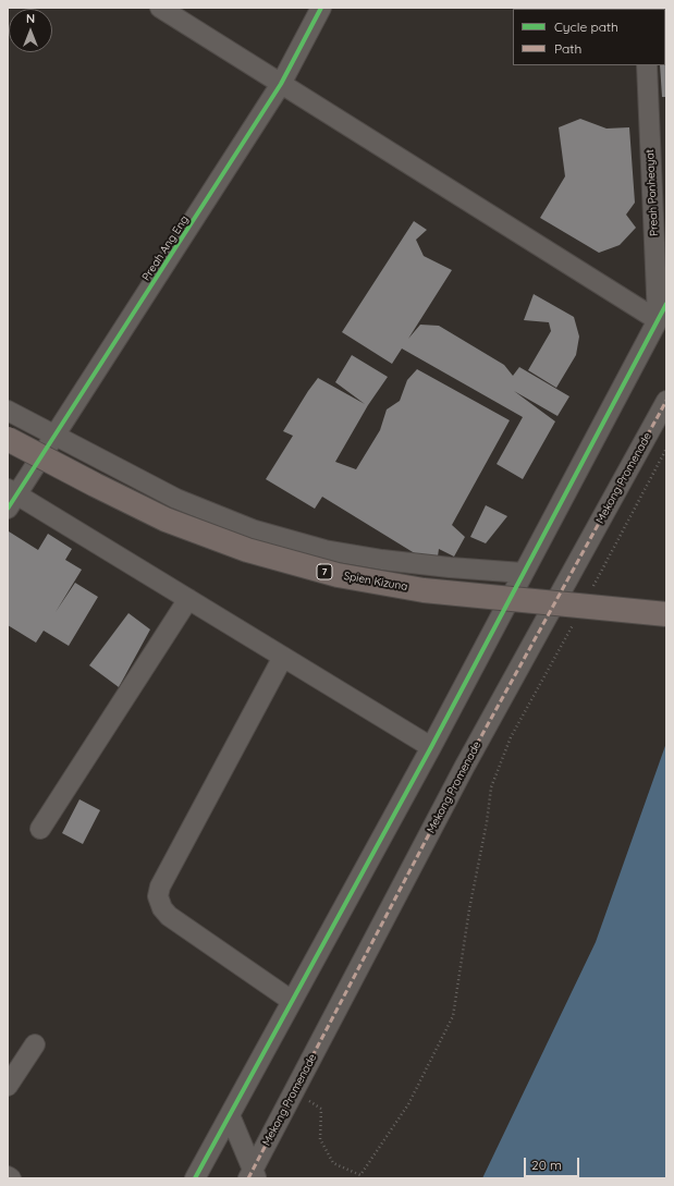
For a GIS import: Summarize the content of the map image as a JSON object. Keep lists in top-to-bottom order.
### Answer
{
  "streets": {
    "highway": ["7", "Spien Kizuna"],
    "street": ["Preah Ponheayat", "Preah Ang Eng", "Mekong Promenade"]
  },
  "legend": ["Cycle path", "Path"],
  "scale_bar": "20 m",
  "north": "top"
}
